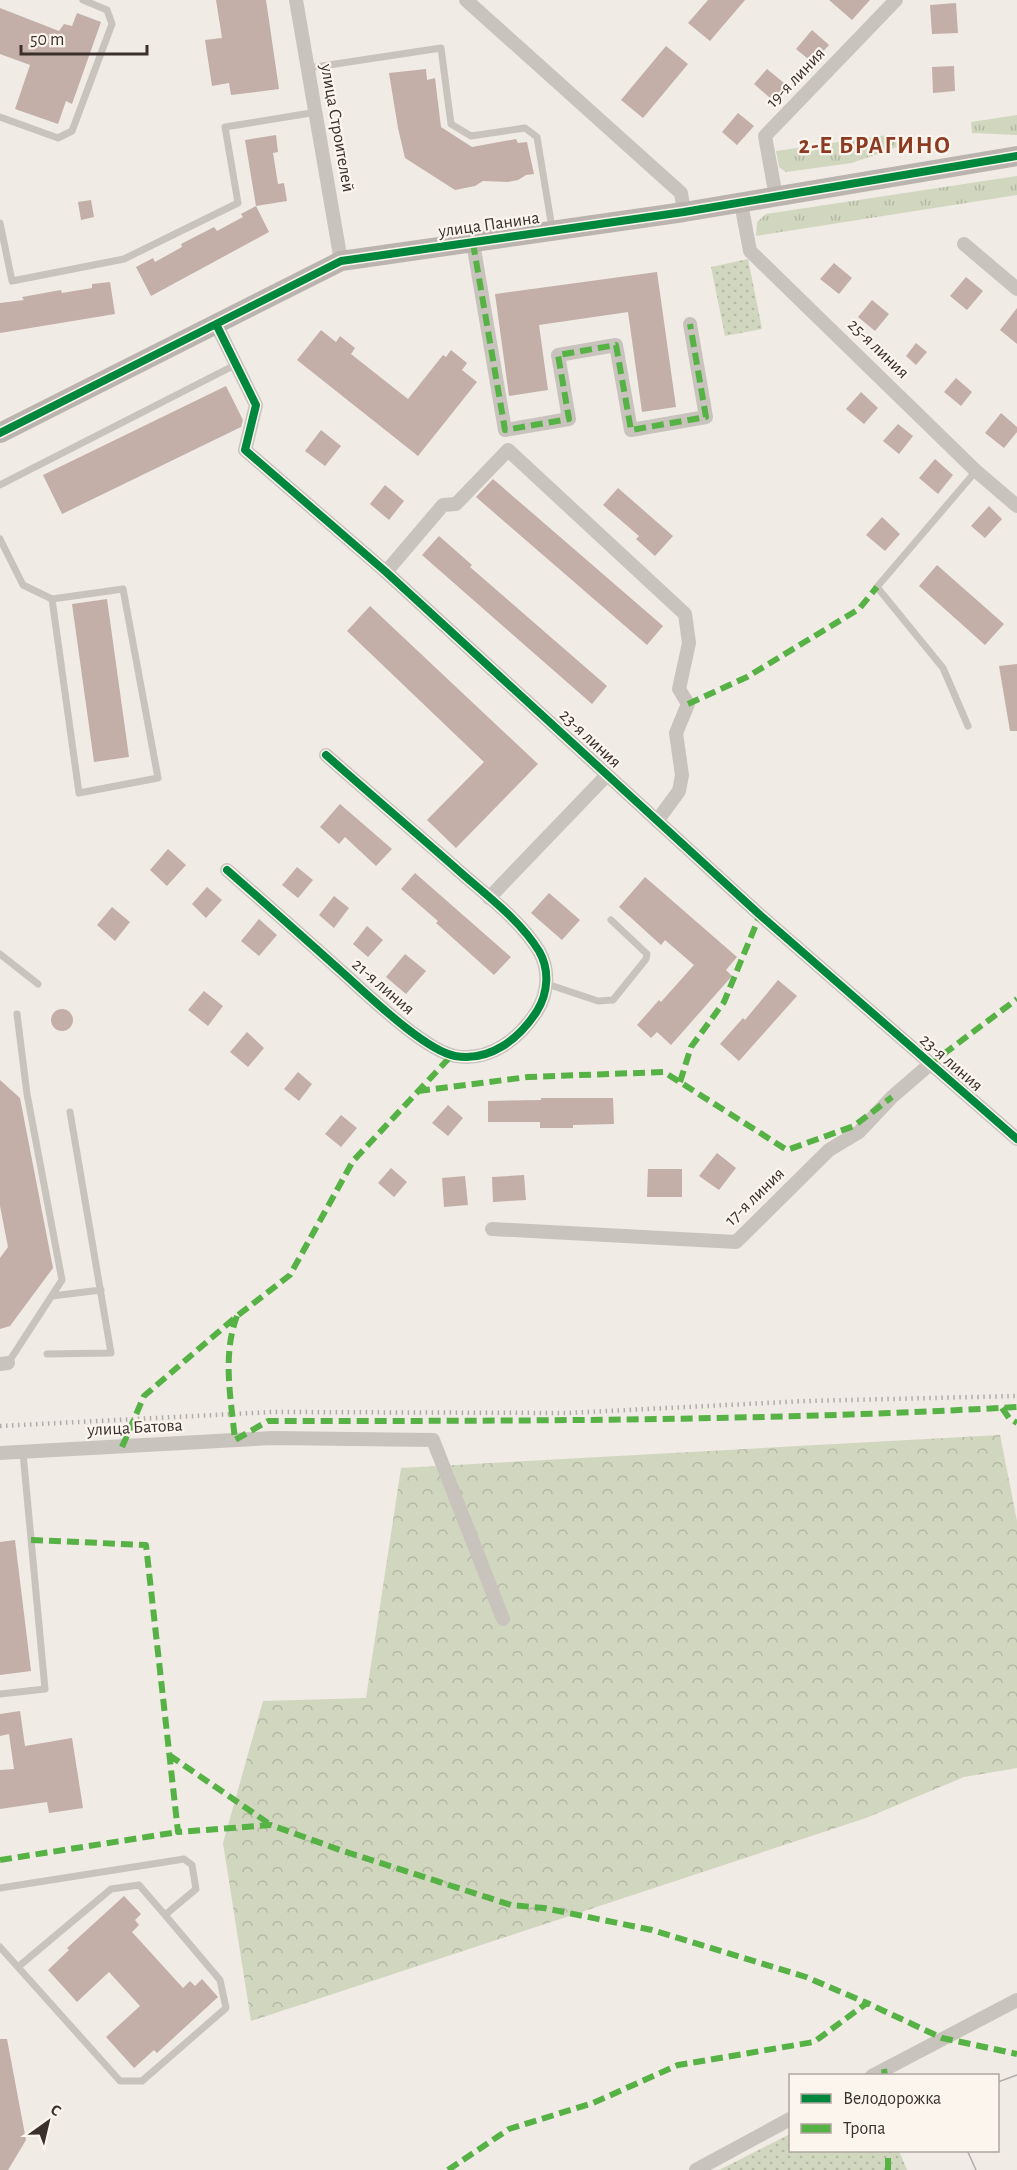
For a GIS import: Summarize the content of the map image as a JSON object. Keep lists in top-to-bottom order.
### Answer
{
  "streets": {
    "street": [
      "19-я линия",
      "улица Строителей",
      "улица Панина",
      "25-я линия",
      "23-я линия",
      "21-я линия",
      "17-я линия",
      "улица Батова"
    ]
  },
  "crossings": [
    ["19-я линия", "улица Панина"],
    ["улица Строителей", "улица Панина"],
    ["улица Панина", "25-я линия"],
    ["улица Панина", "23-я линия"],
    ["23-я линия", "17-я линия"]
  ],
  "districts": ["2-Е БРАГИНО"],
  "legend": ["Велодорожка", "Тропа"],
  "scale_bar": "50 m",
  "north": "top right"
}
